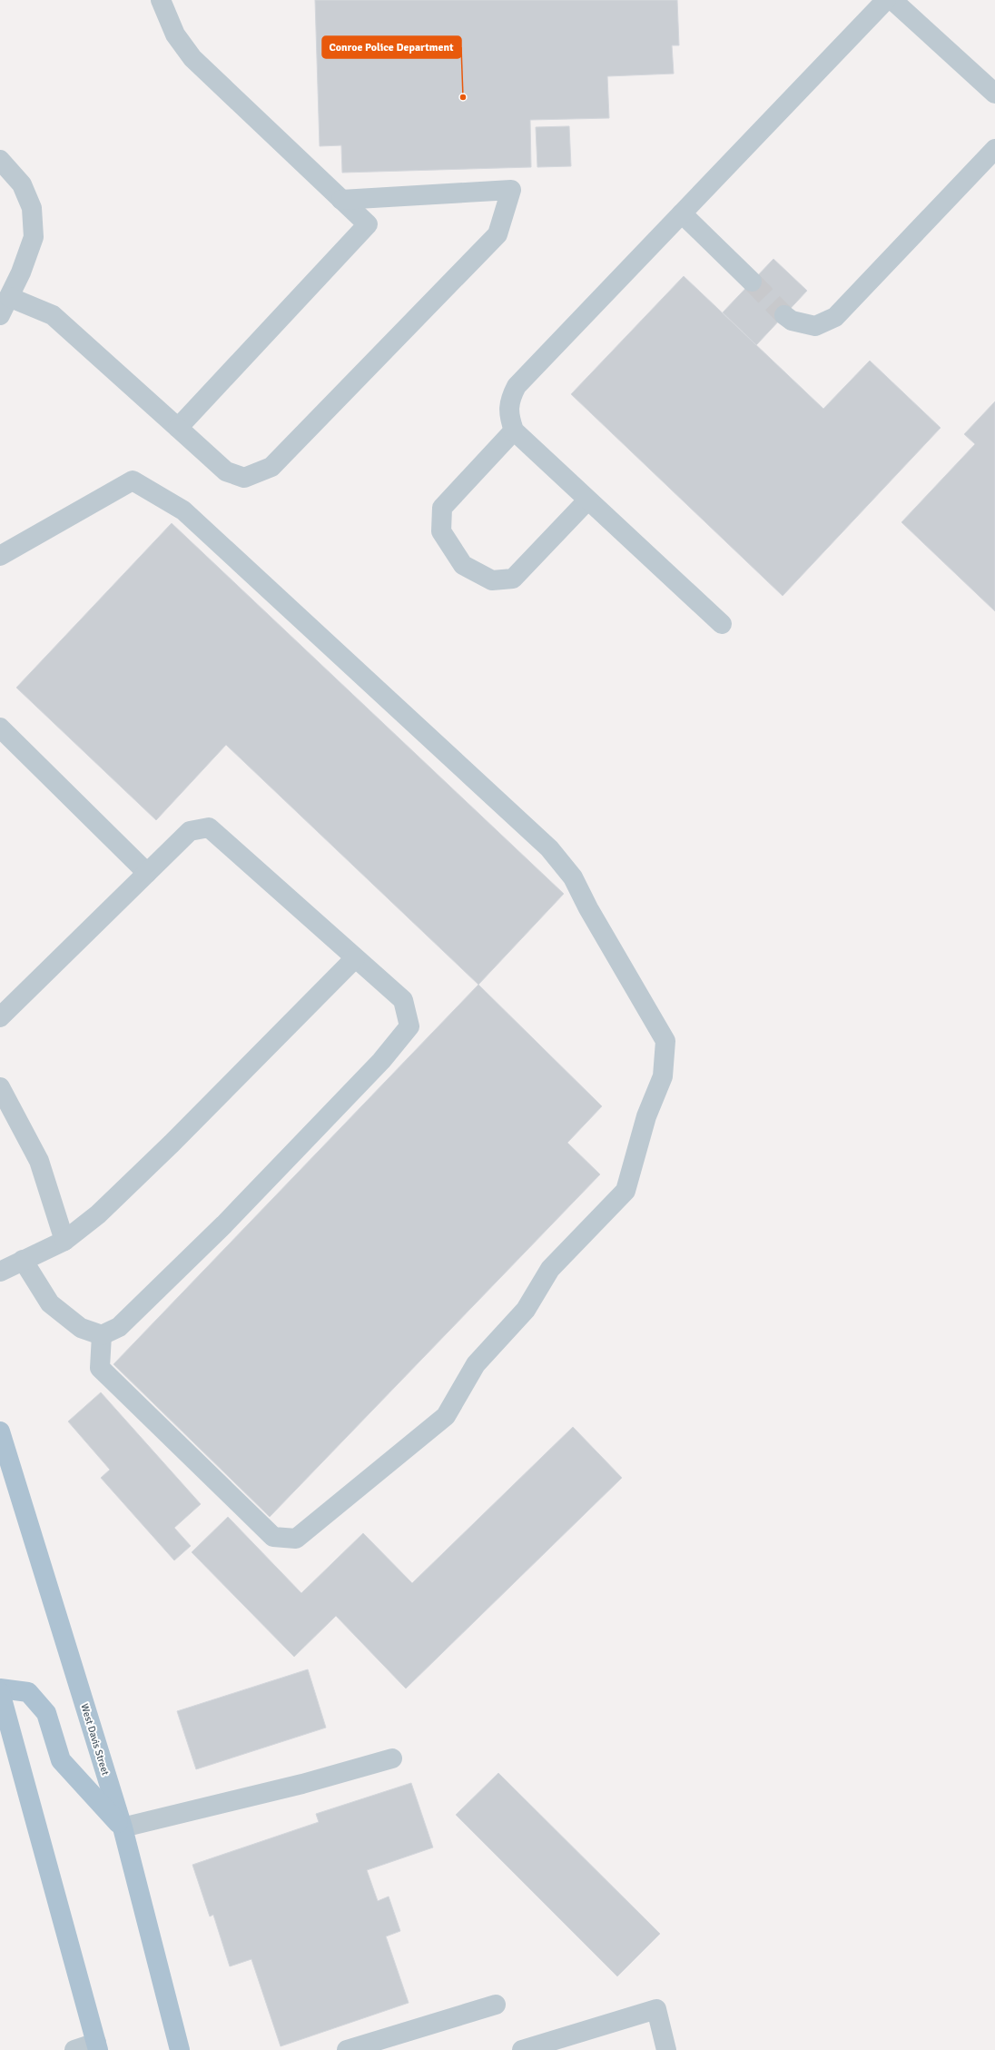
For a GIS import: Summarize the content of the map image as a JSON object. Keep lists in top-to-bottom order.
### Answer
{
  "streets": {
    "main road": ["West Davis Street"]
  },
  "places": ["Conroe Police Department"]
}
